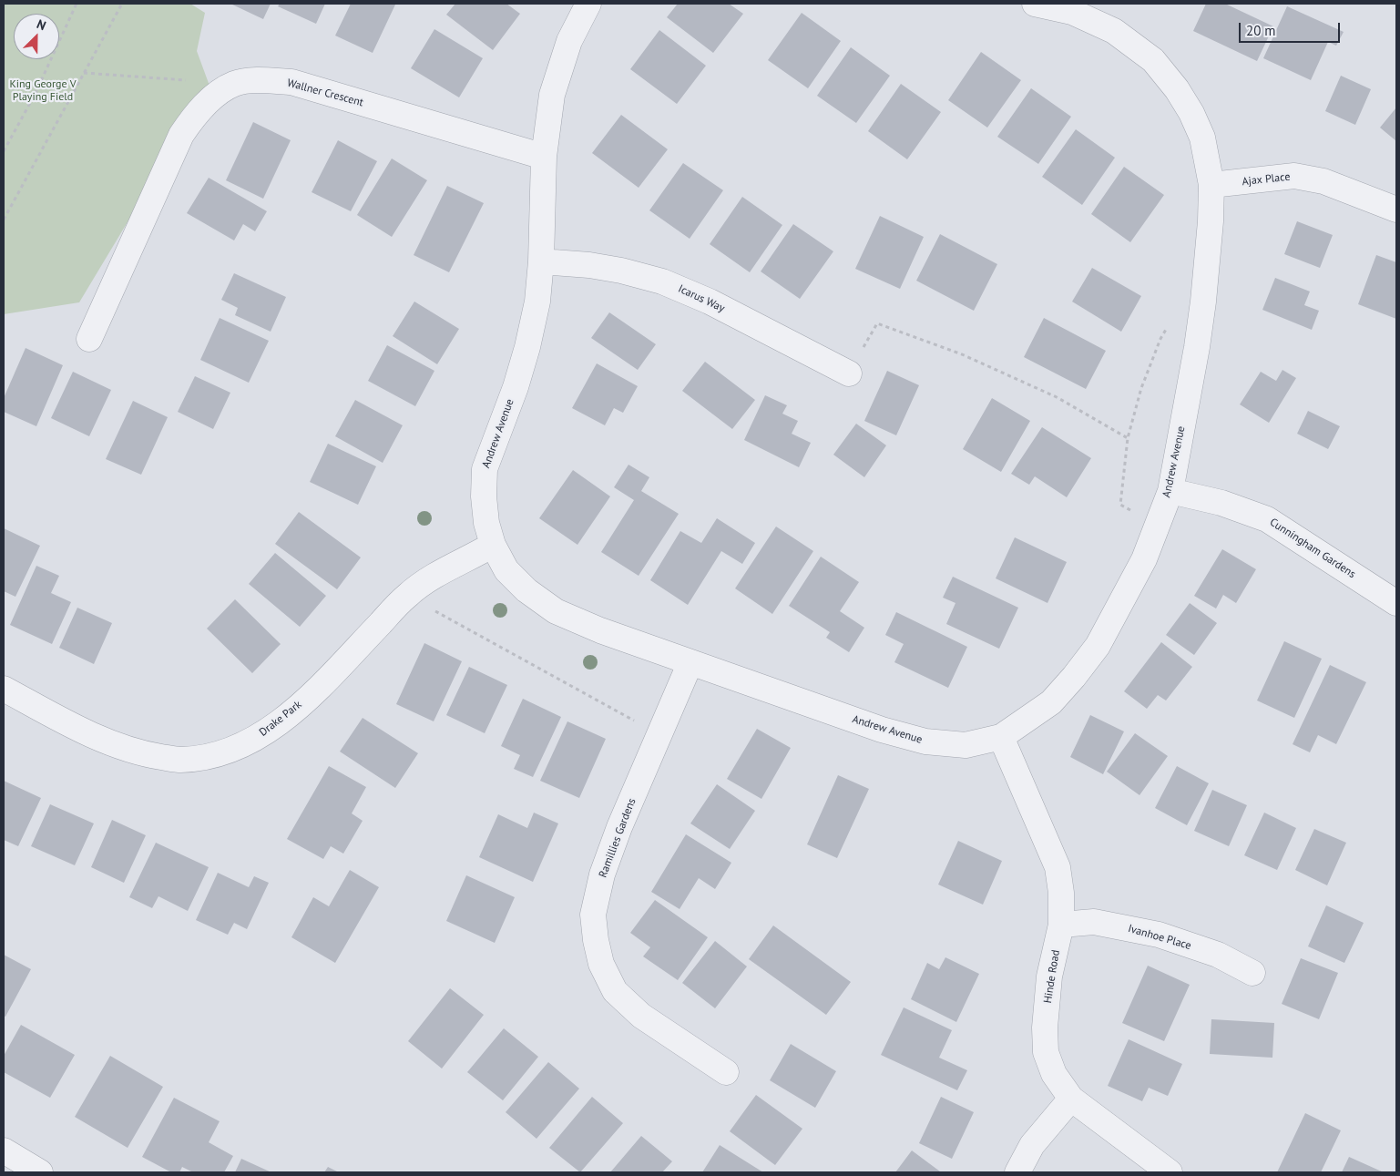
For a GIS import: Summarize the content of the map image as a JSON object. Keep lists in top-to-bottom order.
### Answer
{
  "streets": {
    "street": [
      "Wallner Crescent",
      "Ajax Place",
      "Icarus Way",
      "Andrew Avenue",
      "Cunningham Gardens",
      "Drake Park",
      "Ramillies Gardens",
      "Ivanhoe Place",
      "Hinde Road"
    ]
  },
  "crossings": [
    ["Wallner Crescent", "Andrew Avenue"],
    ["Ajax Place", "Andrew Avenue"],
    ["Icarus Way", "Andrew Avenue"],
    ["Andrew Avenue", "Cunningham Gardens"],
    ["Andrew Avenue", "Drake Park"],
    ["Andrew Avenue", "Ramillies Gardens"],
    ["Andrew Avenue", "Hinde Road"],
    ["Ivanhoe Place", "Hinde Road"]
  ],
  "parks": ["King George V Playing Field"],
  "scale_bar": "20 m",
  "north": "top right"
}
